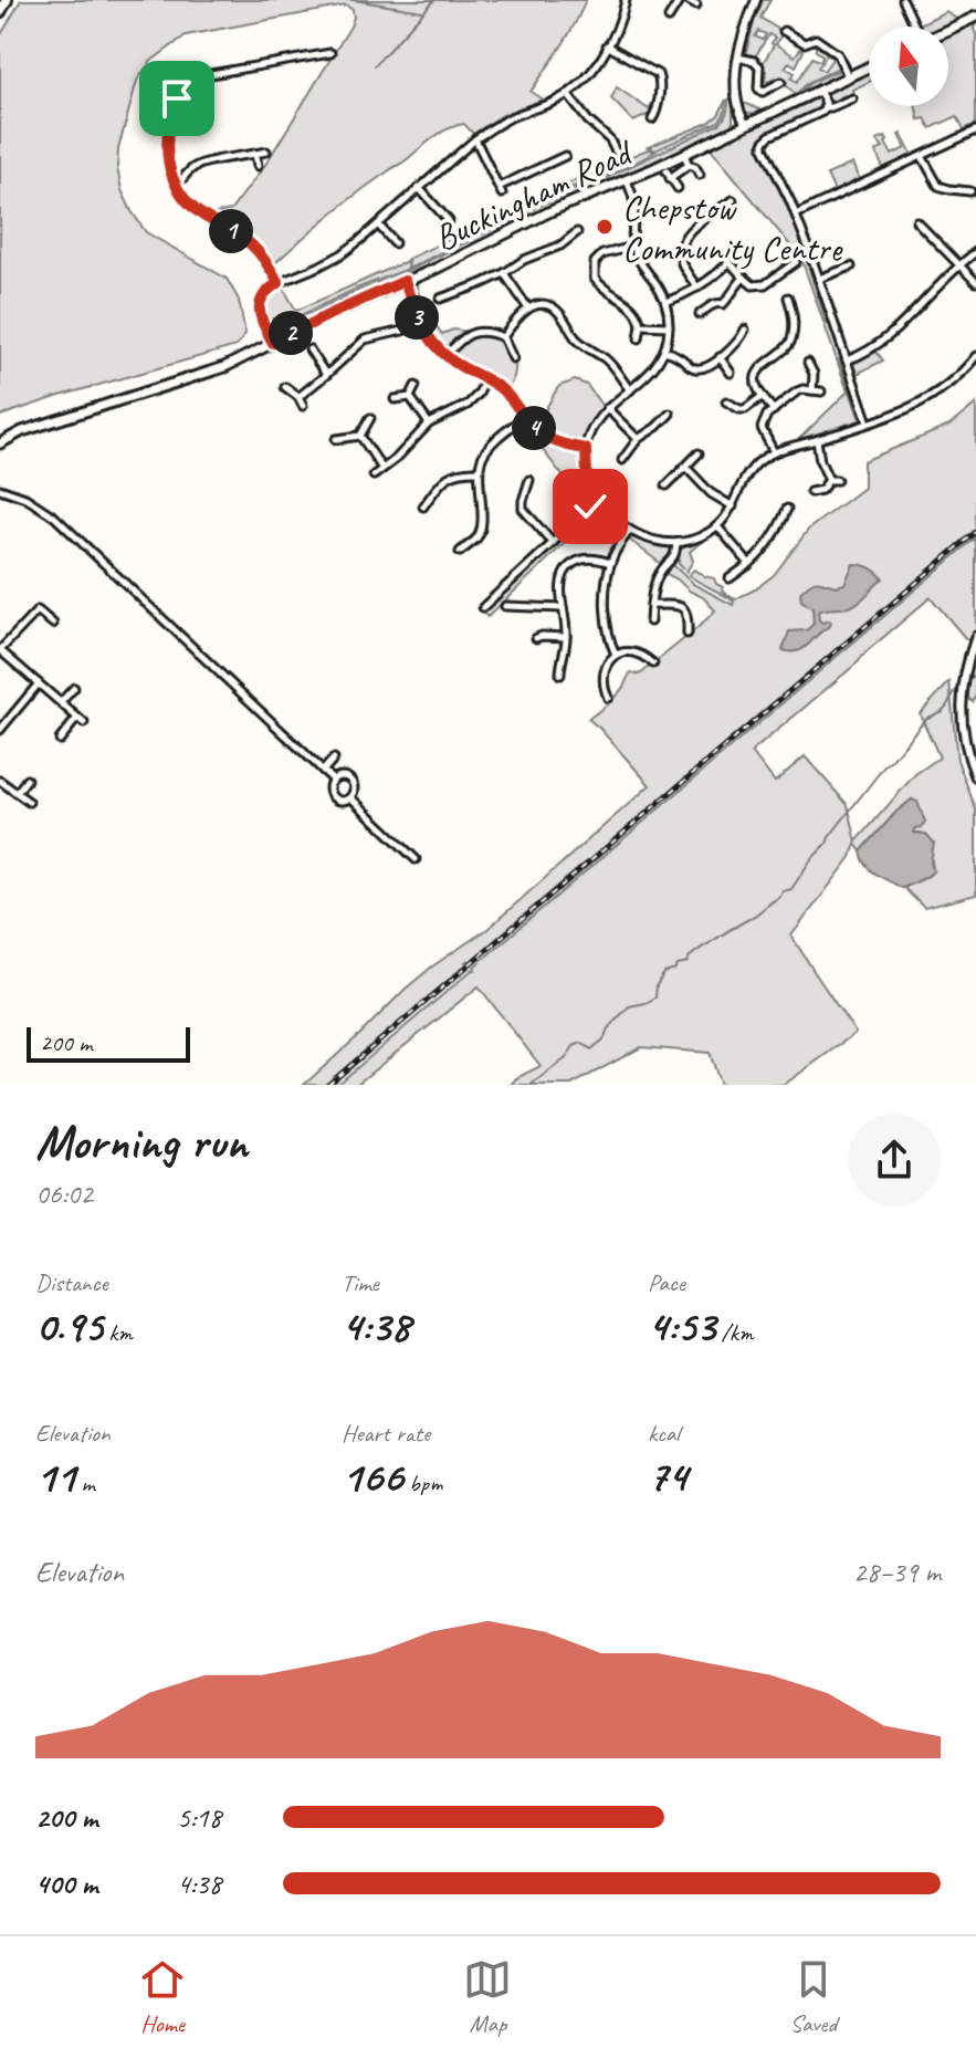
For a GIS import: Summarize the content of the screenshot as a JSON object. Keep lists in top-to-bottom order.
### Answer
{
  "streets": {
    "main road": ["Buckingham Road"]
  },
  "places": ["Chepstow Community Centre"],
  "scale_bar": "200 m",
  "north": "top",
  "page": {
    "pins": [
      "1",
      "3",
      "2",
      "4"
    ],
    "scale": "200 m",
    "heading": ["Morning run", "06:02"],
    "stats": [
      ["Distance", "0.95 km"],
      ["Time", "4:38"],
      ["Pace", "4:53 /km"],
      ["Elevation", "11 m"],
      ["Heart rate", "166 bpm"],
      ["kcal", "74"]
    ],
    "chart": ["Elevation", "28–39 m"],
    "list": [
      {
        "name": "200 m",
        "note": "5:18"
      },
      {
        "name": "400 m",
        "note": "4:38"
      }
    ],
    "tabs": ["Home", "Map", "Saved"]
  }
}
